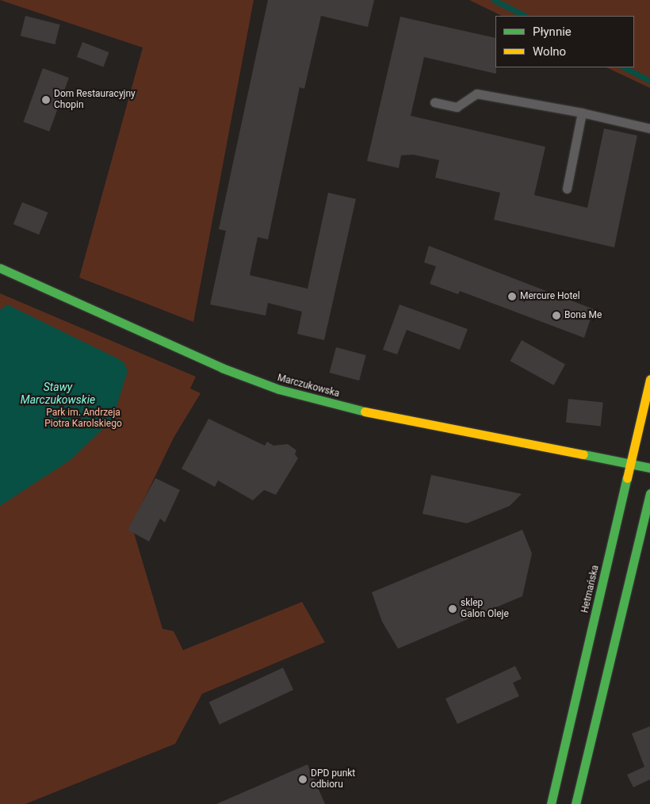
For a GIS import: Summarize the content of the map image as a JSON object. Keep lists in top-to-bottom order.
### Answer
{
  "streets": {
    "main road": ["Marczukowska", "Hetmańska"]
  },
  "crossings": [
    ["Marczukowska", "Hetmańska"]
  ],
  "water": ["Stawy Marczukowskie"],
  "parks": ["Park im. Andrzeja Piotra Karolskiego"],
  "places": [
    "Dom Restauracyjny Chopin",
    "Mercure Hotel",
    "Bona Me",
    "sklep Galon Oleje",
    "DPD punkt odbioru"
  ],
  "legend": ["Płynnie", "Wolno"]
}
